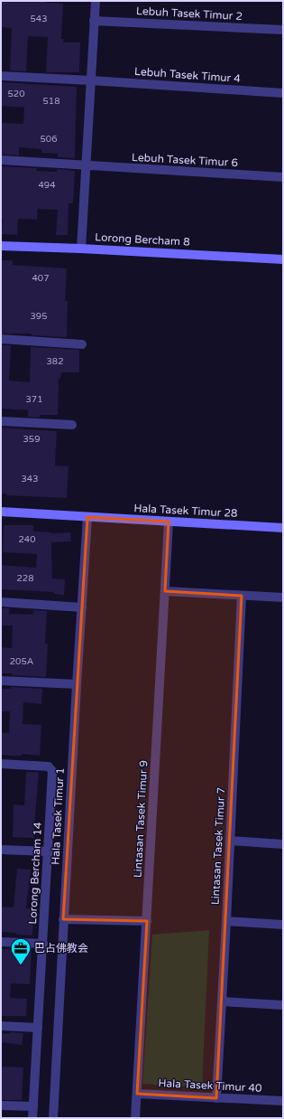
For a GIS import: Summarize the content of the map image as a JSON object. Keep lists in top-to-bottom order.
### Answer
{
  "streets": {
    "street": [
      "Lebuh Tasek Timur 2",
      "Lebuh Tasek Timur 4",
      "Lebuh Tasek Timur 6",
      "Lorong Bercham 8",
      "Hala Tasek Timur 28",
      "Hala Tasek Timur 1",
      "Lintasan Tasek Timur 9",
      "Lintasan Tasek Timur 7",
      "Lorong Bercham 14",
      "Hala Tasek Timur 40"
    ]
  },
  "crossings": [
    ["Hala Tasek Timur 28", "Hala Tasek Timur 1"],
    ["Hala Tasek Timur 28", "Lintasan Tasek Timur 9"],
    ["Lintasan Tasek Timur 9", "Hala Tasek Timur 40"],
    ["Lintasan Tasek Timur 7", "Hala Tasek Timur 40"]
  ],
  "places": {
    "office": ["巴占佛教会"]
  },
  "house_numbers": [
    "543",
    "520",
    "518",
    "506",
    "494",
    "407",
    "395",
    "382",
    "371",
    "359",
    "343",
    "240",
    "228",
    "205A"
  ]
}
